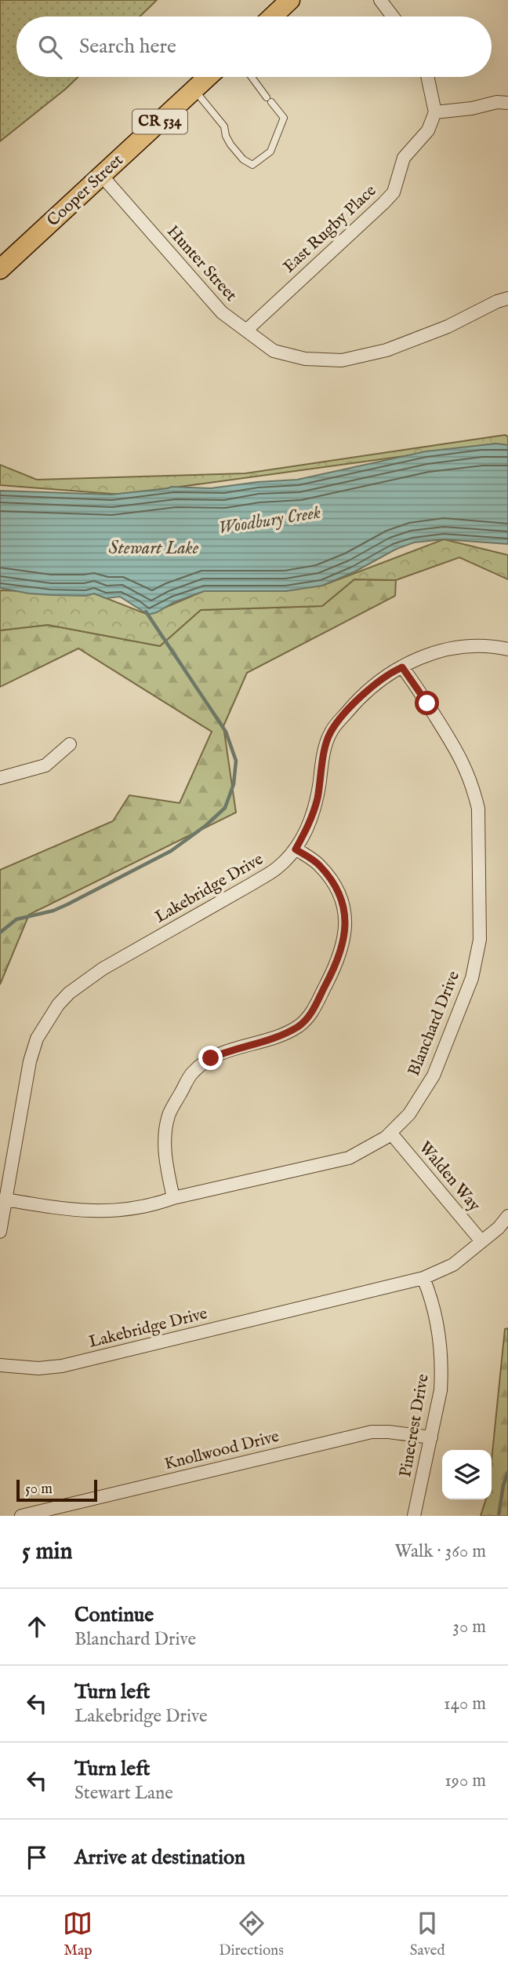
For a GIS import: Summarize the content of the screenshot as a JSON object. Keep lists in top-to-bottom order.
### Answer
{
  "streets": {
    "main road": ["CR 534", "Cooper Street"],
    "street": [
      "East Rugby Place",
      "Hunter Street",
      "Lakebridge Drive",
      "Blanchard Drive",
      "Walden Way",
      "Pinecrest Drive",
      "Knollwood Drive"
    ]
  },
  "crossings": [
    ["Cooper Street", "Hunter Street"],
    ["East Rugby Place", "Hunter Street"],
    ["Lakebridge Drive", "Blanchard Drive"],
    ["Lakebridge Drive", "Walden Way"],
    ["Lakebridge Drive", "Pinecrest Drive"],
    ["Blanchard Drive", "Walden Way"],
    ["Pinecrest Drive", "Knollwood Drive"]
  ],
  "water": ["Woodbury Creek", "Stewart Lake"],
  "scale_bar": "50 m",
  "page": {
    "search": "Search here",
    "scale": "50 m",
    "heading": ["5 min", "Walk · 360 m"],
    "list": [
      ["Continue", "Blanchard Drive", "30 m"],
      ["Turn left", "Lakebridge Drive", "140 m"],
      ["Turn left", "Stewart Lane", "190 m"],
      "Arrive at destination"
    ],
    "nav": ["Map", "Directions", "Saved"]
  }
}
